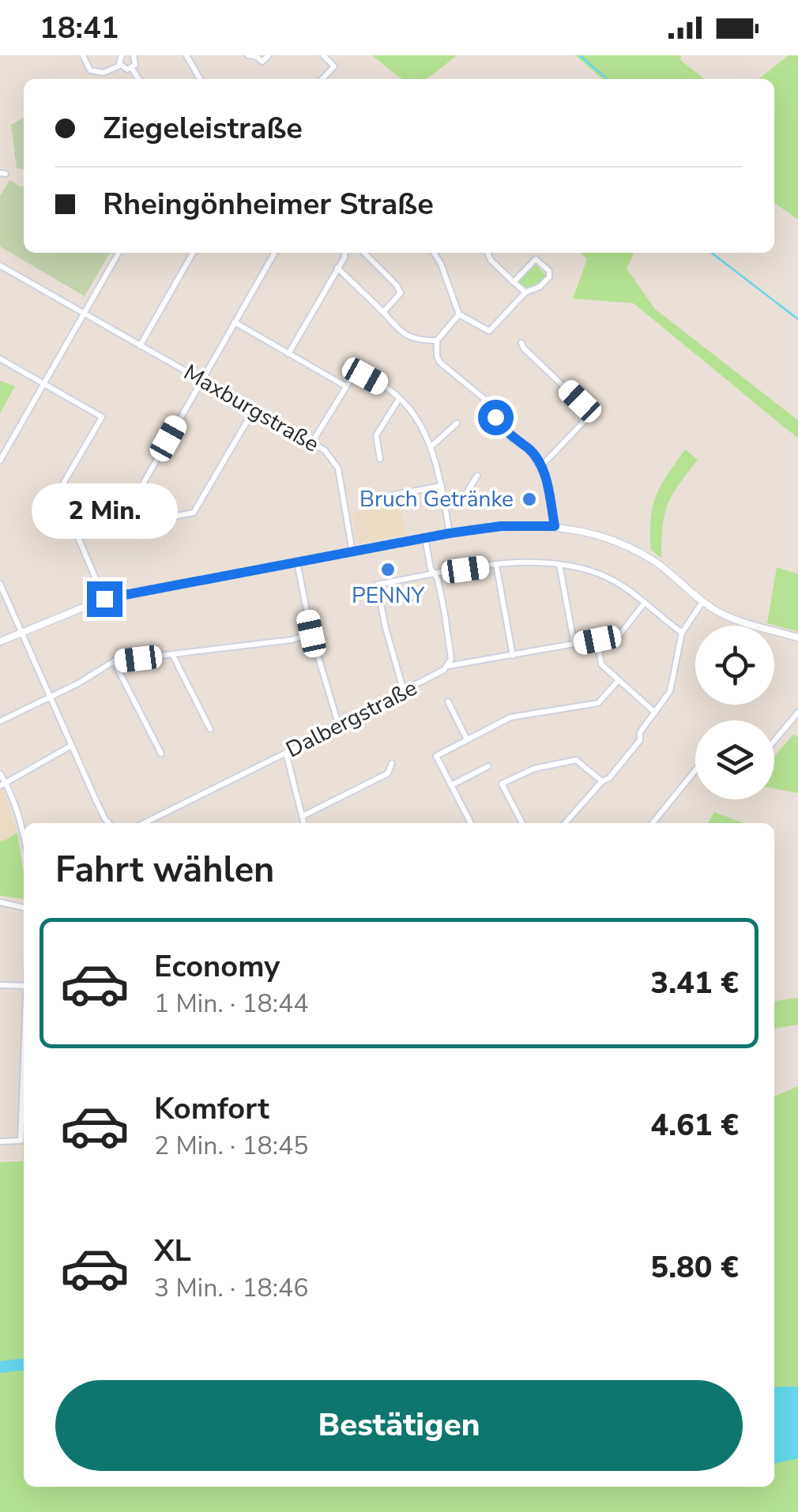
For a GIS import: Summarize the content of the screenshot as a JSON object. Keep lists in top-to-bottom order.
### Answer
{
  "streets": {
    "street": ["Maxburgstraße", "Dalbergstraße"]
  },
  "places": ["Bruch Getränke", "PENNY"],
  "page": {
    "status": "18:41",
    "banner": ["Ziegeleistraße", "Rheingönheimer Straße"],
    "bubble": "2 Min.",
    "heading": "Fahrt wählen",
    "list": [
      {
        "name": "Economy",
        "note": "1 Min. · 18:44",
        "value": "3.41 €"
      },
      {
        "name": "Komfort",
        "note": "2 Min. · 18:45",
        "value": "4.61 €"
      },
      {
        "name": "XL",
        "note": "3 Min. · 18:46",
        "value": "5.80 €"
      }
    ],
    "buttons": "Bestätigen"
  }
}
